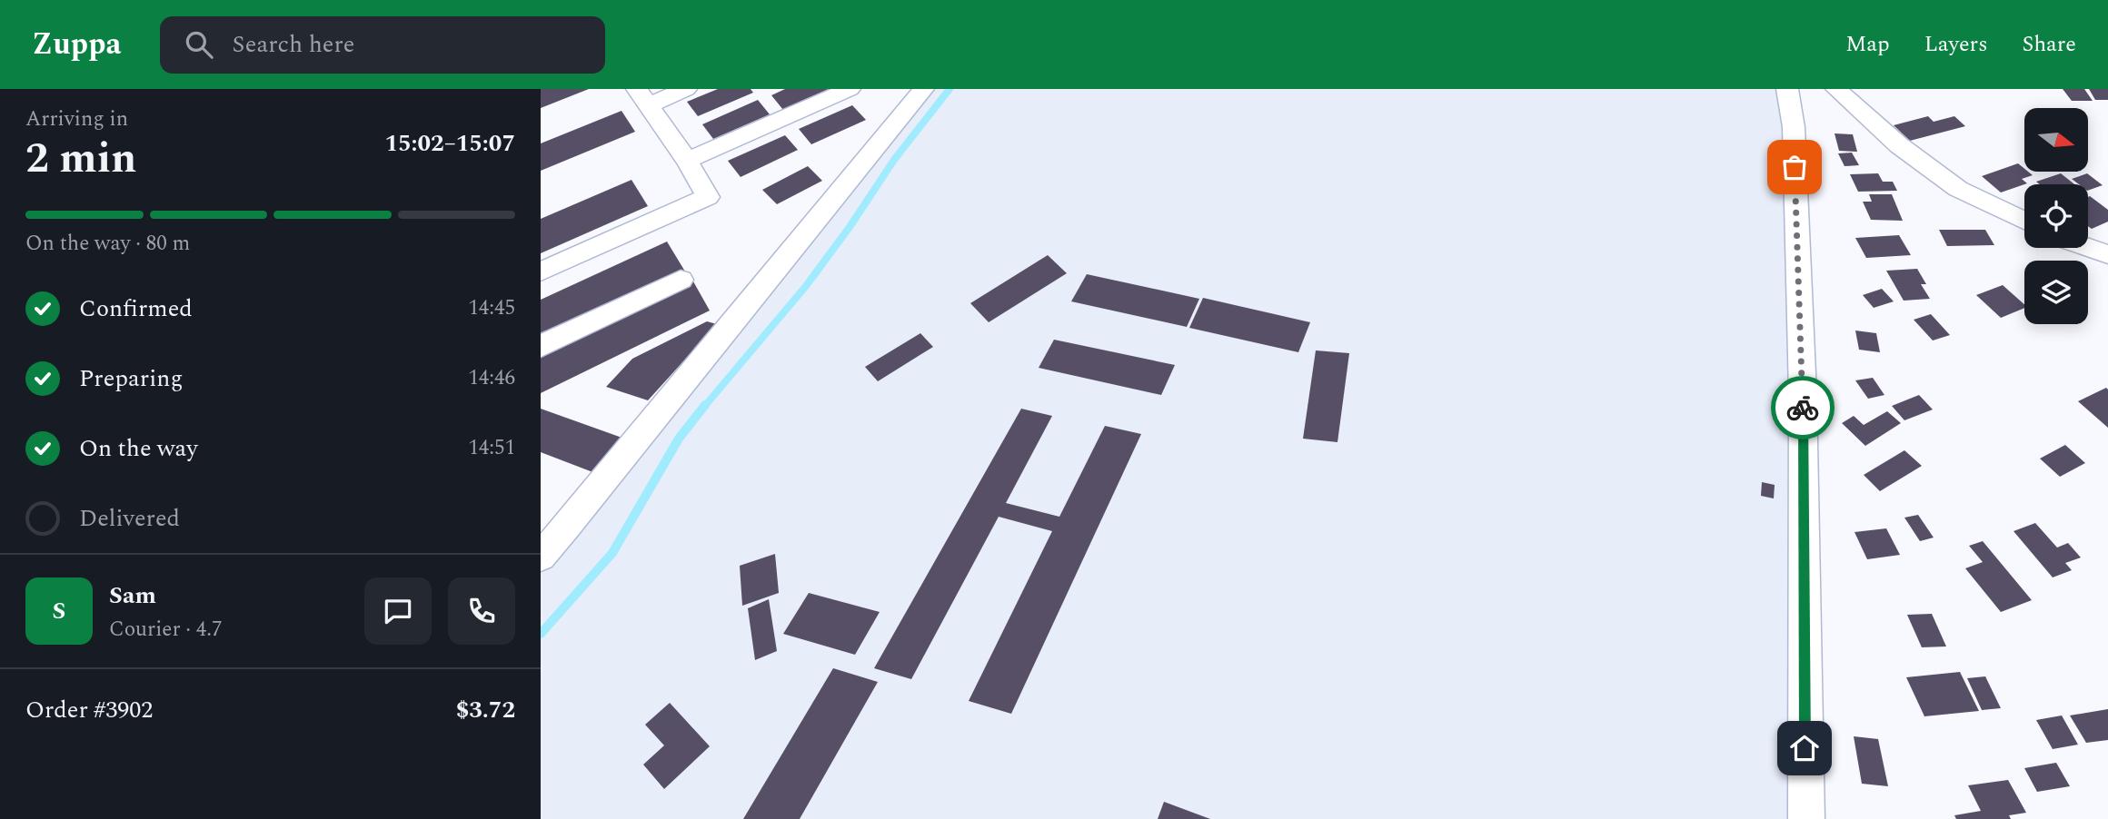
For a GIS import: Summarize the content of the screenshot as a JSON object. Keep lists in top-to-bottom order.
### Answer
{
  "north": "right",
  "page": {
    "header": "Zuppa",
    "search": "Search here",
    "nav": ["Map", "Layers", "Share"],
    "heading": ["2 min", "Arriving in", "15:02–15:07"],
    "panel": [
      "Sam",
      "Courier · 4.7",
      "Order #3902",
      "$3.72"
    ],
    "bar": "On the way · 80 m",
    "list": [
      ["Confirmed", "14:45"],
      ["Preparing", "14:46"],
      ["On the way", "14:51"],
      "Delivered"
    ],
    "round": "S"
  }
}
